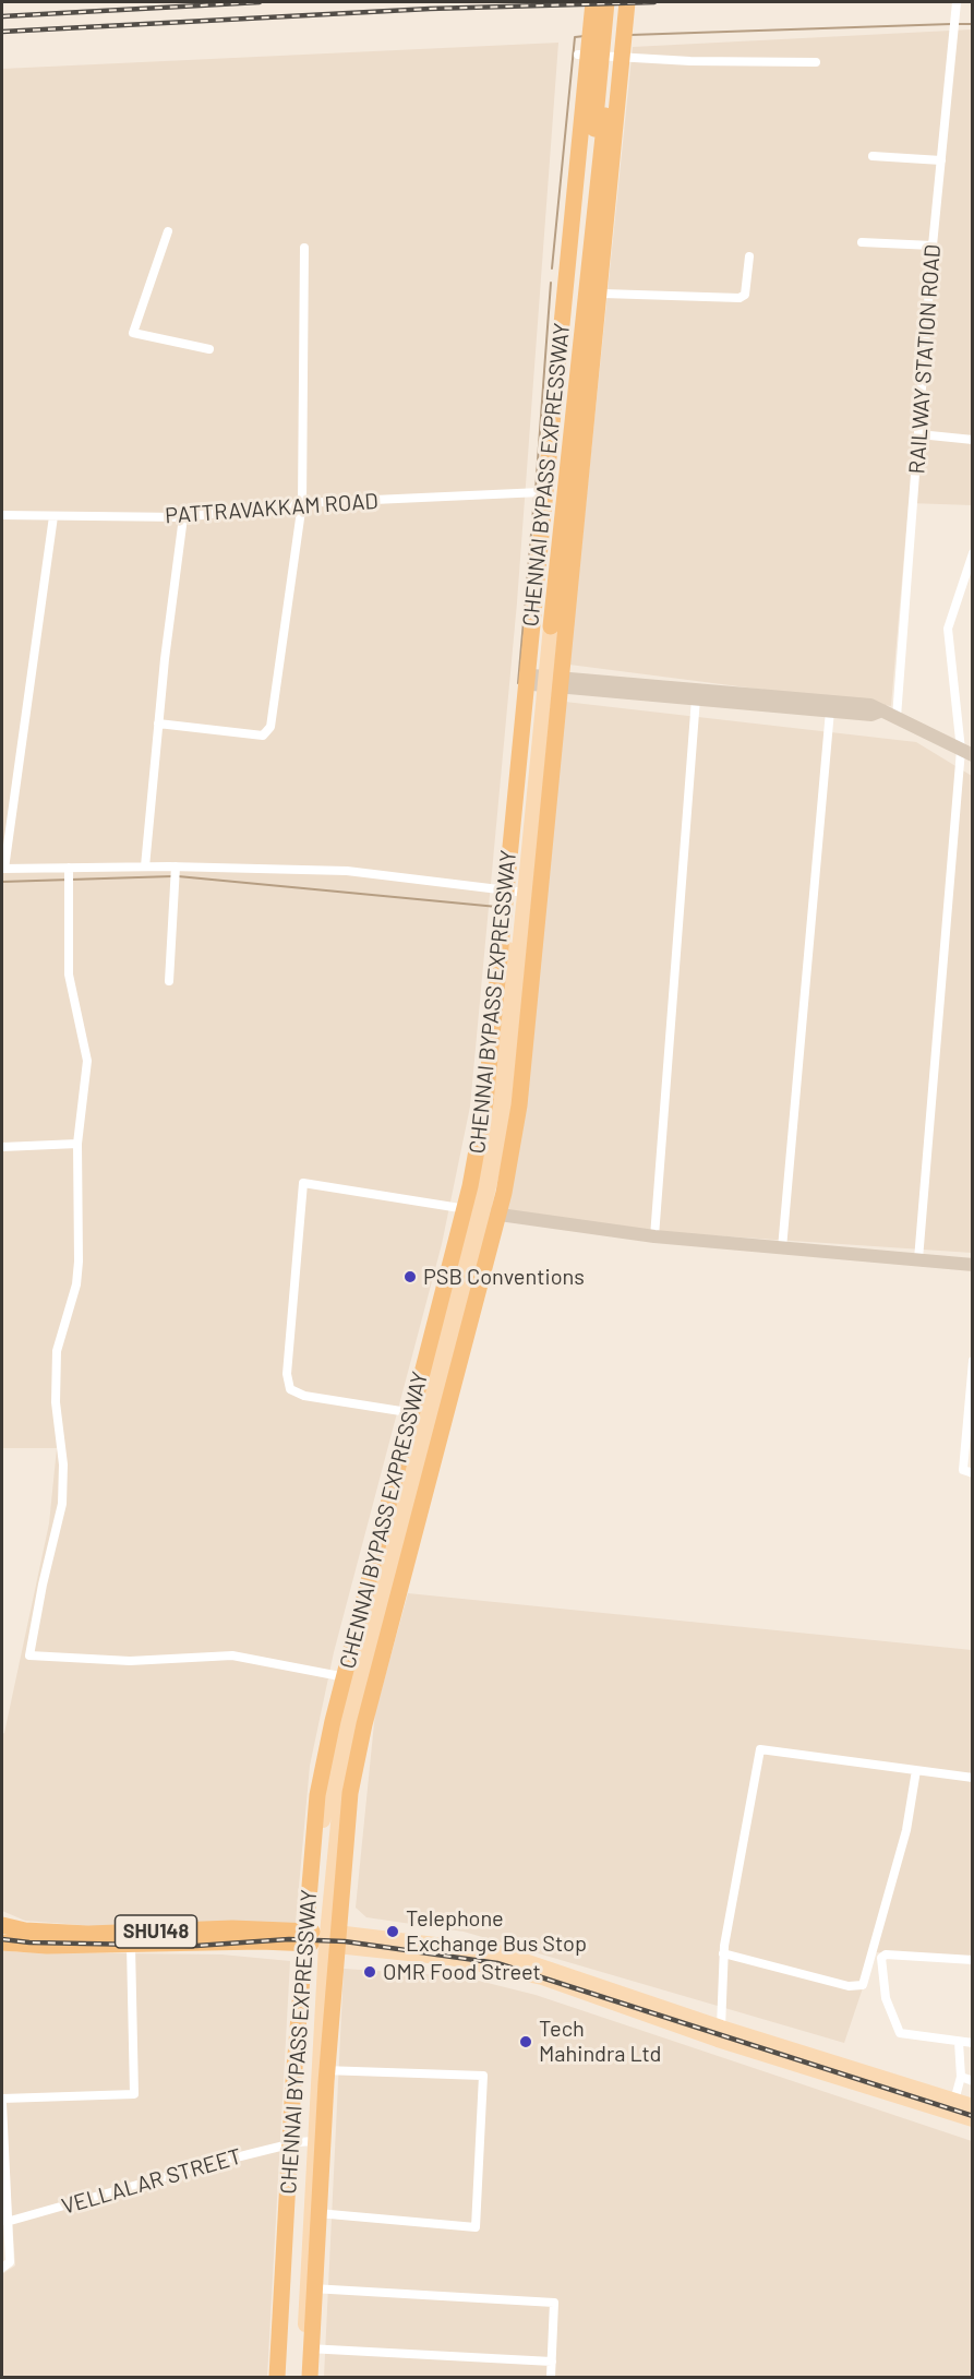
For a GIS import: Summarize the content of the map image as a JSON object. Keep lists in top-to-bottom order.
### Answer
{
  "streets": {
    "highway": ["CHENNAI BYPASS EXPRESSWAY", "SHU148"],
    "street": ["RAILWAY STATION ROAD", "PATTRAVAKKAM ROAD", "VELLALAR STREET"]
  },
  "places": [
    "PSB Conventions",
    "Telephone Exchange Bus Stop",
    "OMR Food Street",
    "Tech Mahindra Ltd"
  ]
}
